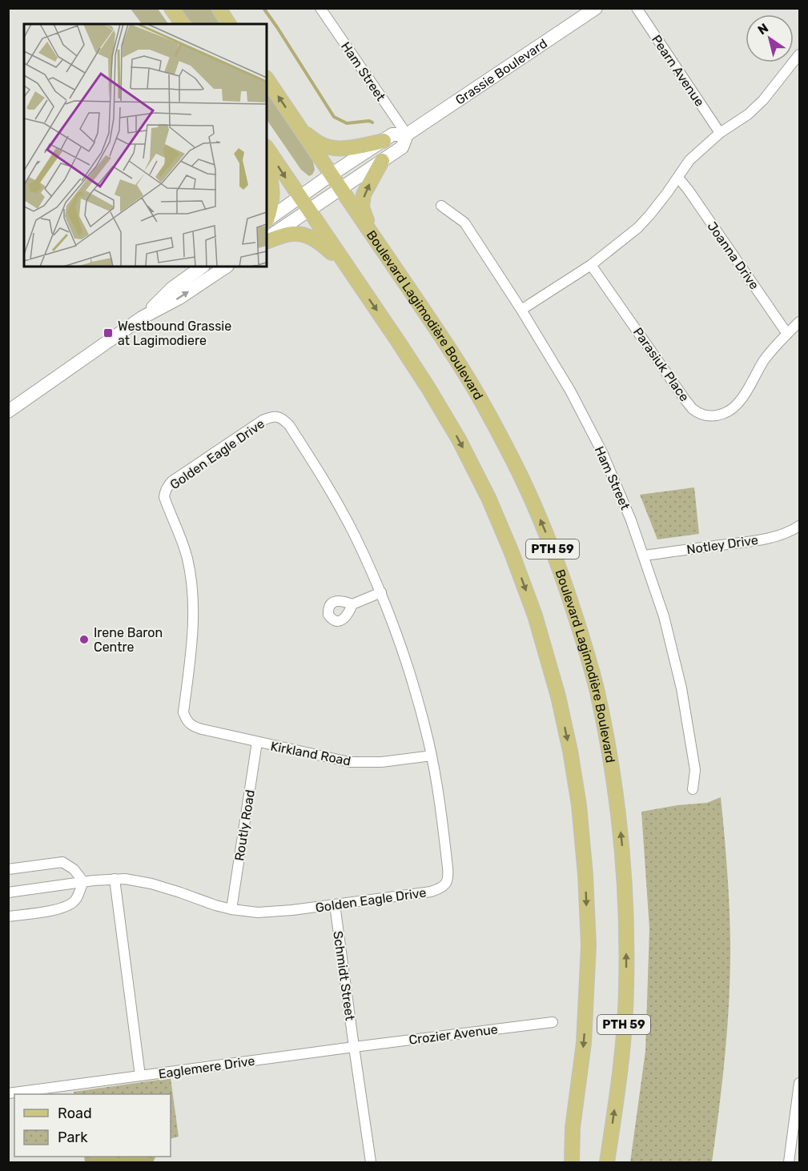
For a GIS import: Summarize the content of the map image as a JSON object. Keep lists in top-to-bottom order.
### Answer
{
  "streets": {
    "main road": ["Boulevard Lagimodière Boulevard", "PTH 59"],
    "street": [
      "Pearn Avenue",
      "Ham Street",
      "Grassie Boulevard",
      "Joanna Drive",
      "Parasiuk Place",
      "Golden Eagle Drive",
      "Notley Drive",
      "Kirkland Road",
      "Routly Road",
      "Schmidt Street",
      "Crozier Avenue",
      "Eaglemere Drive"
    ]
  },
  "crossings": [
    ["Ham Street", "Grassie Boulevard"],
    ["Ham Street", "Notley Drive"],
    ["Grassie Boulevard", "Boulevard Lagimodière Boulevard"],
    ["Grassie Boulevard", "PTH 59"],
    ["Joanna Drive", "Parasiuk Place"],
    ["Golden Eagle Drive", "Kirkland Road"],
    ["Golden Eagle Drive", "Routly Road"],
    ["Golden Eagle Drive", "Schmidt Street"],
    ["Golden Eagle Drive", "Eaglemere Drive"],
    ["Kirkland Road", "Routly Road"],
    ["Schmidt Street", "Crozier Avenue"],
    ["Schmidt Street", "Eaglemere Drive"],
    ["Crozier Avenue", "Eaglemere Drive"]
  ],
  "places": {
    "transit": ["Westbound Grassie at Lagimodiere"],
    "other": ["Irene Baron Centre"]
  },
  "legend": ["Road", "Park"],
  "north": "top left"
}
